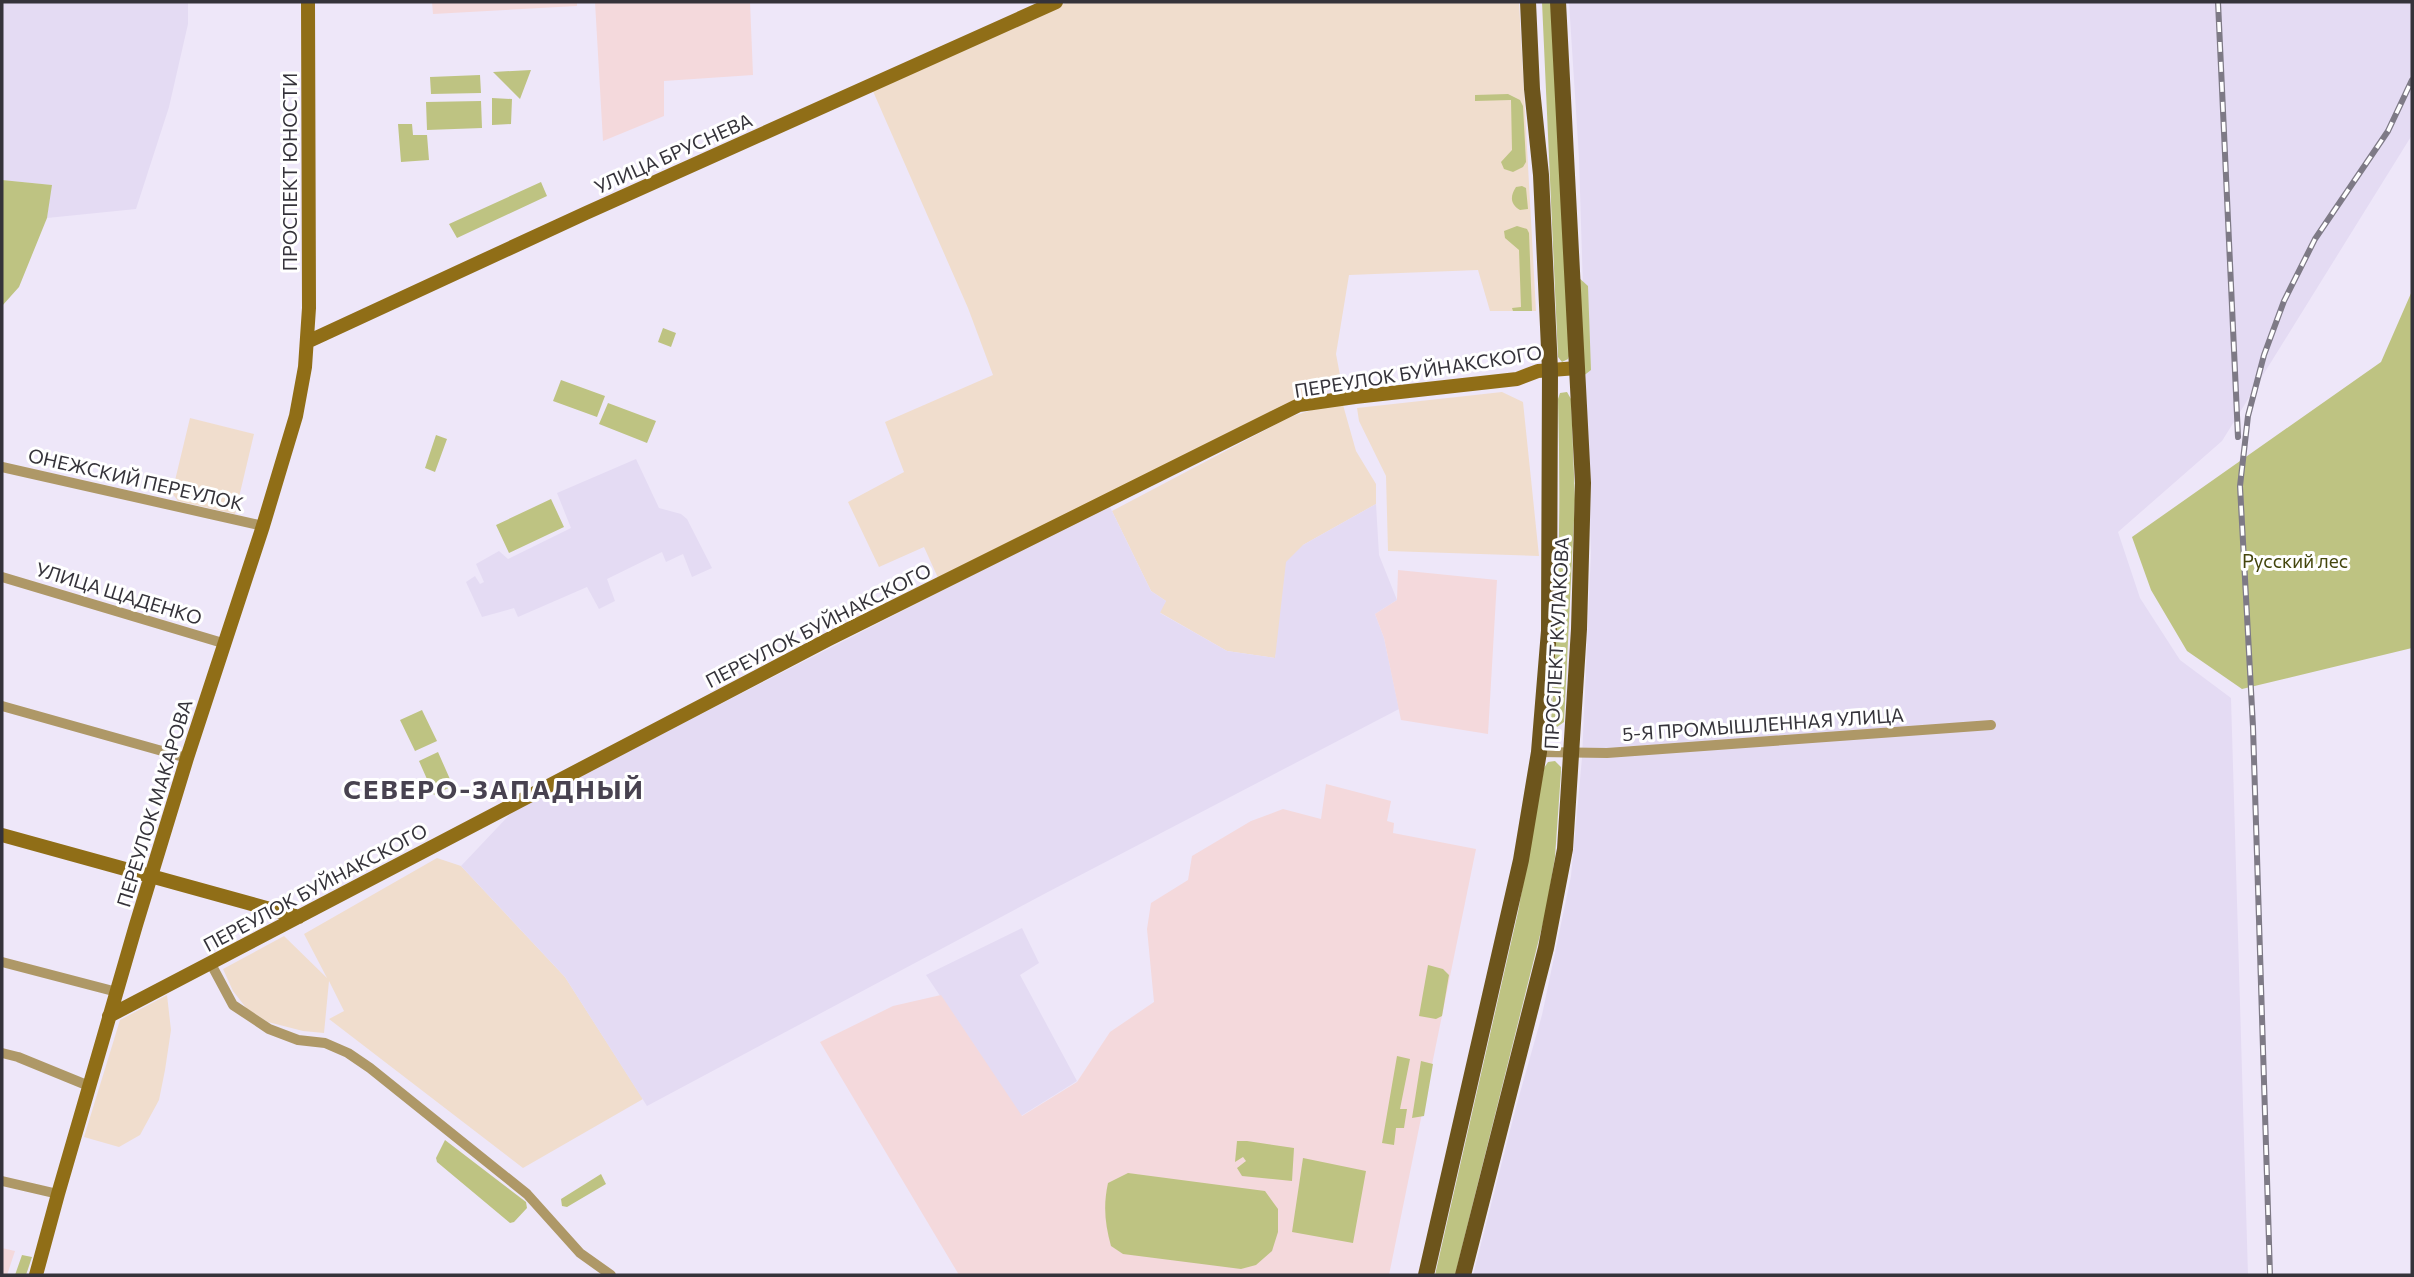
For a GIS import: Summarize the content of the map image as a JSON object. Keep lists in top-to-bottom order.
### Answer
{
  "streets": {
    "main road": ["ПРОСПЕКТ КУЛАКОВА"],
    "street": [
      "УЛИЦА БРУСНЕВА",
      "ПРОСПЕКТ ЮНОСТИ",
      "ПЕРЕУЛОК БУЙНАКСКОГО",
      "ОНЕЖСКИЙ ПЕРЕУЛОК",
      "УЛИЦА ЩАДЕНКО",
      "5-Я ПРОМЫШЛЕННАЯ УЛИЦА",
      "ПЕРЕУЛОК МАКАРОВА"
    ]
  },
  "crossings": [
    ["УЛИЦА БРУСНЕВА", "ПРОСПЕКТ ЮНОСТИ"],
    ["УЛИЦА БРУСНЕВА", "ПЕРЕУЛОК МАКАРОВА"],
    ["ПРОСПЕКТ ЮНОСТИ", "ПЕРЕУЛОК МАКАРОВА"],
    ["ПЕРЕУЛОК БУЙНАКСКОГО", "ПРОСПЕКТ КУЛАКОВА"],
    ["ПЕРЕУЛОК БУЙНАКСКОГО", "ПЕРЕУЛОК МАКАРОВА"],
    ["ОНЕЖСКИЙ ПЕРЕУЛОК", "ПЕРЕУЛОК МАКАРОВА"],
    ["УЛИЦА ЩАДЕНКО", "ПЕРЕУЛОК МАКАРОВА"],
    ["ПРОСПЕКТ КУЛАКОВА", "5-Я ПРОМЫШЛЕННАЯ УЛИЦА"]
  ],
  "districts": ["СЕВЕРО-ЗАПАДНЫЙ"],
  "parks": ["Русский лес"]
}
